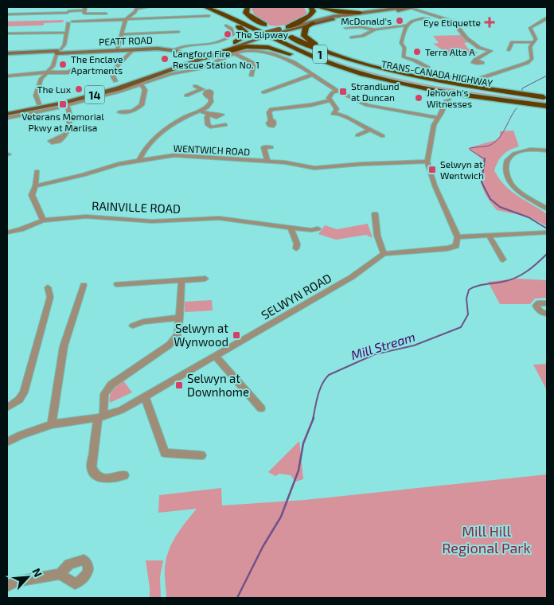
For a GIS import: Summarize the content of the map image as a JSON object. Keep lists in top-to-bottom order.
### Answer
{
  "streets": {
    "highway": ["1", "TRANS-CANADA HIGHWAY"],
    "main road": ["PEATT ROAD", "14"],
    "street": ["WENTWICH ROAD", "RAINVILLE ROAD", "SELWYN ROAD"]
  },
  "crossings": [
    ["PEATT ROAD", "14"]
  ],
  "water": ["Mill Stream"],
  "parks": ["Mill Hill Regional Park"],
  "places": {
    "other": [
      "McDonald's",
      "The Slipway",
      "Terra Alta A",
      "Langford Fire Rescue Station No. 1",
      "The Enclave Apartments",
      "The Lux",
      "Jehovah's Witnesses"
    ],
    "health": ["Eye Etiquette"],
    "transit": [
      "Strandlund at Duncan",
      "Veterans Memorial Pkwy at Marlisa",
      "Selwyn at Wentwich",
      "Selwyn at Wynwood",
      "Selwyn at Downhome"
    ]
  },
  "north": "top right"
}
